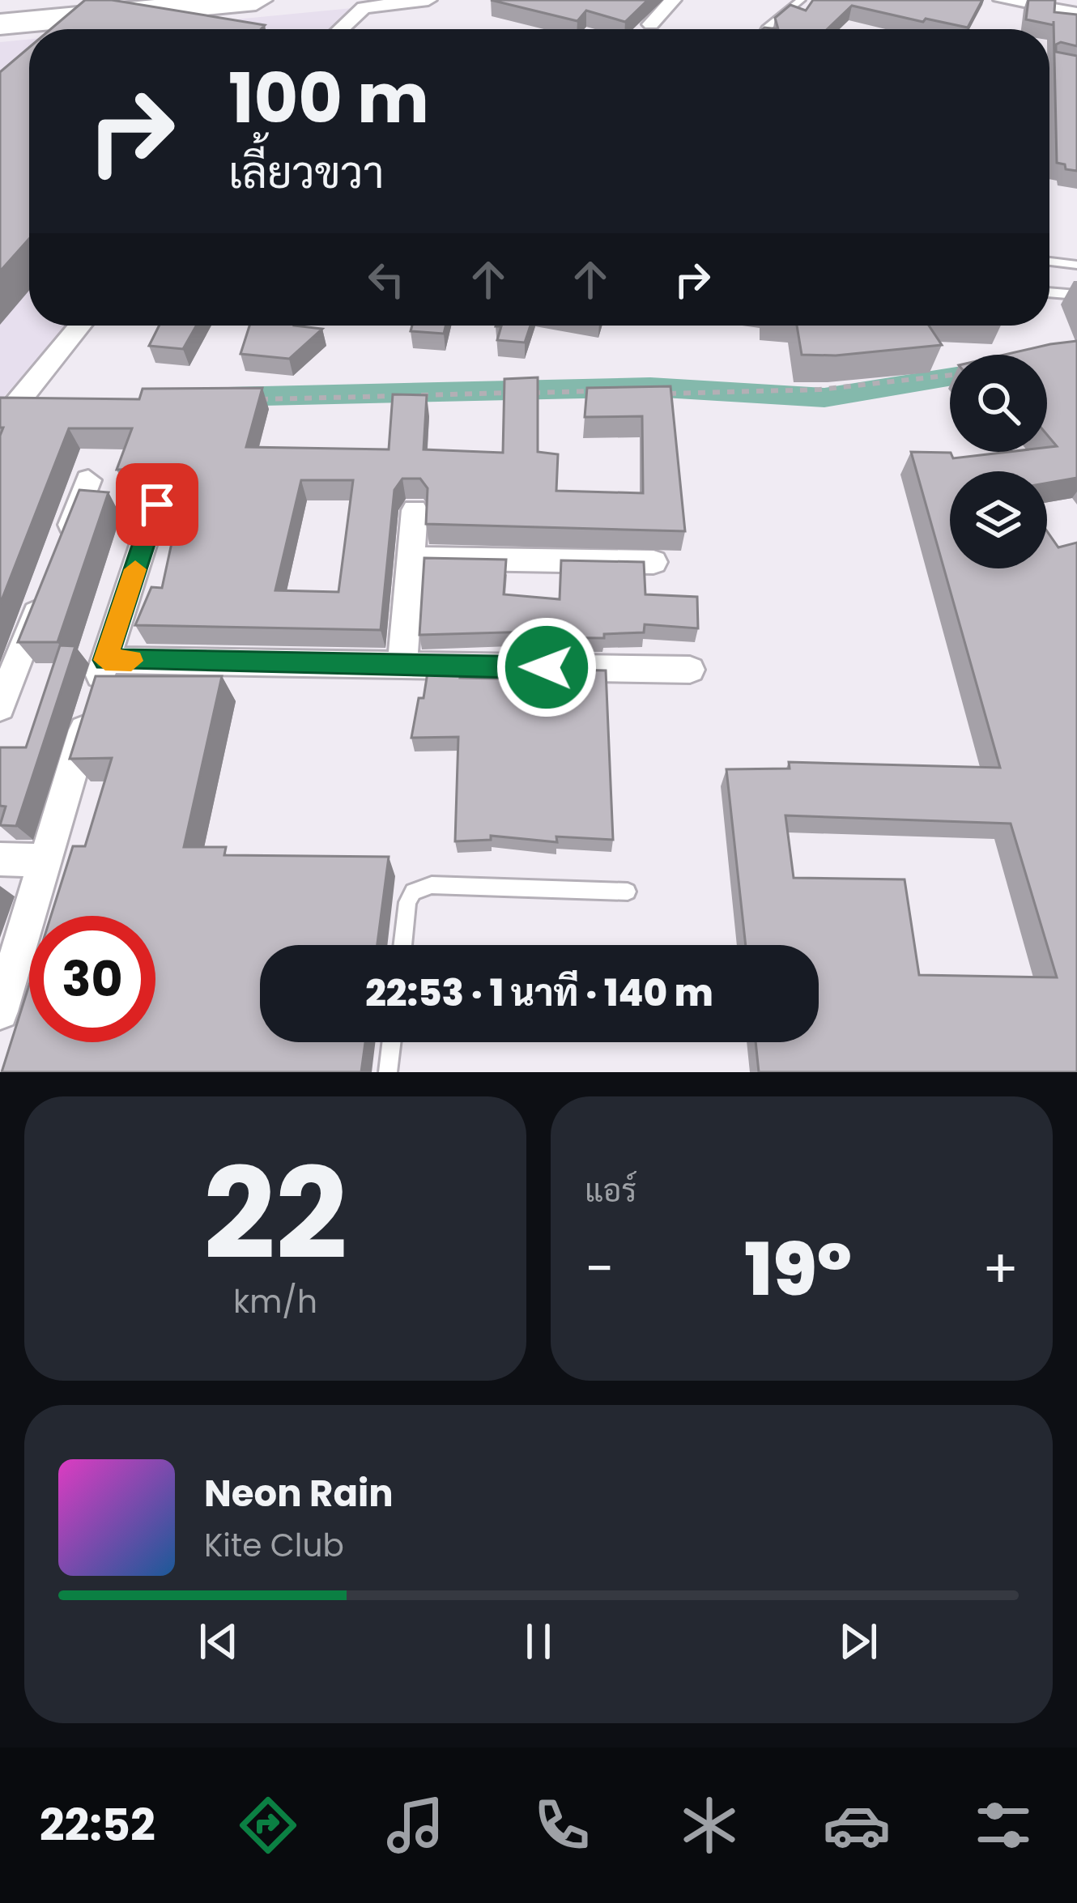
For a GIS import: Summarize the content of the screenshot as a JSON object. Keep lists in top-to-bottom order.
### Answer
{
  "page": {
    "turn": ["100 m", "เลี้ยวขวา"],
    "limit": "30",
    "trip": "22:53 · 1 นาที · 140 m",
    "tile": [
      ["22", "km/h"],
      "แอร์"
    ],
    "heat": ["−", "19°", "+"],
    "song": ["Neon Rain", "Kite Club"],
    "tabs": "22:52"
  }
}
